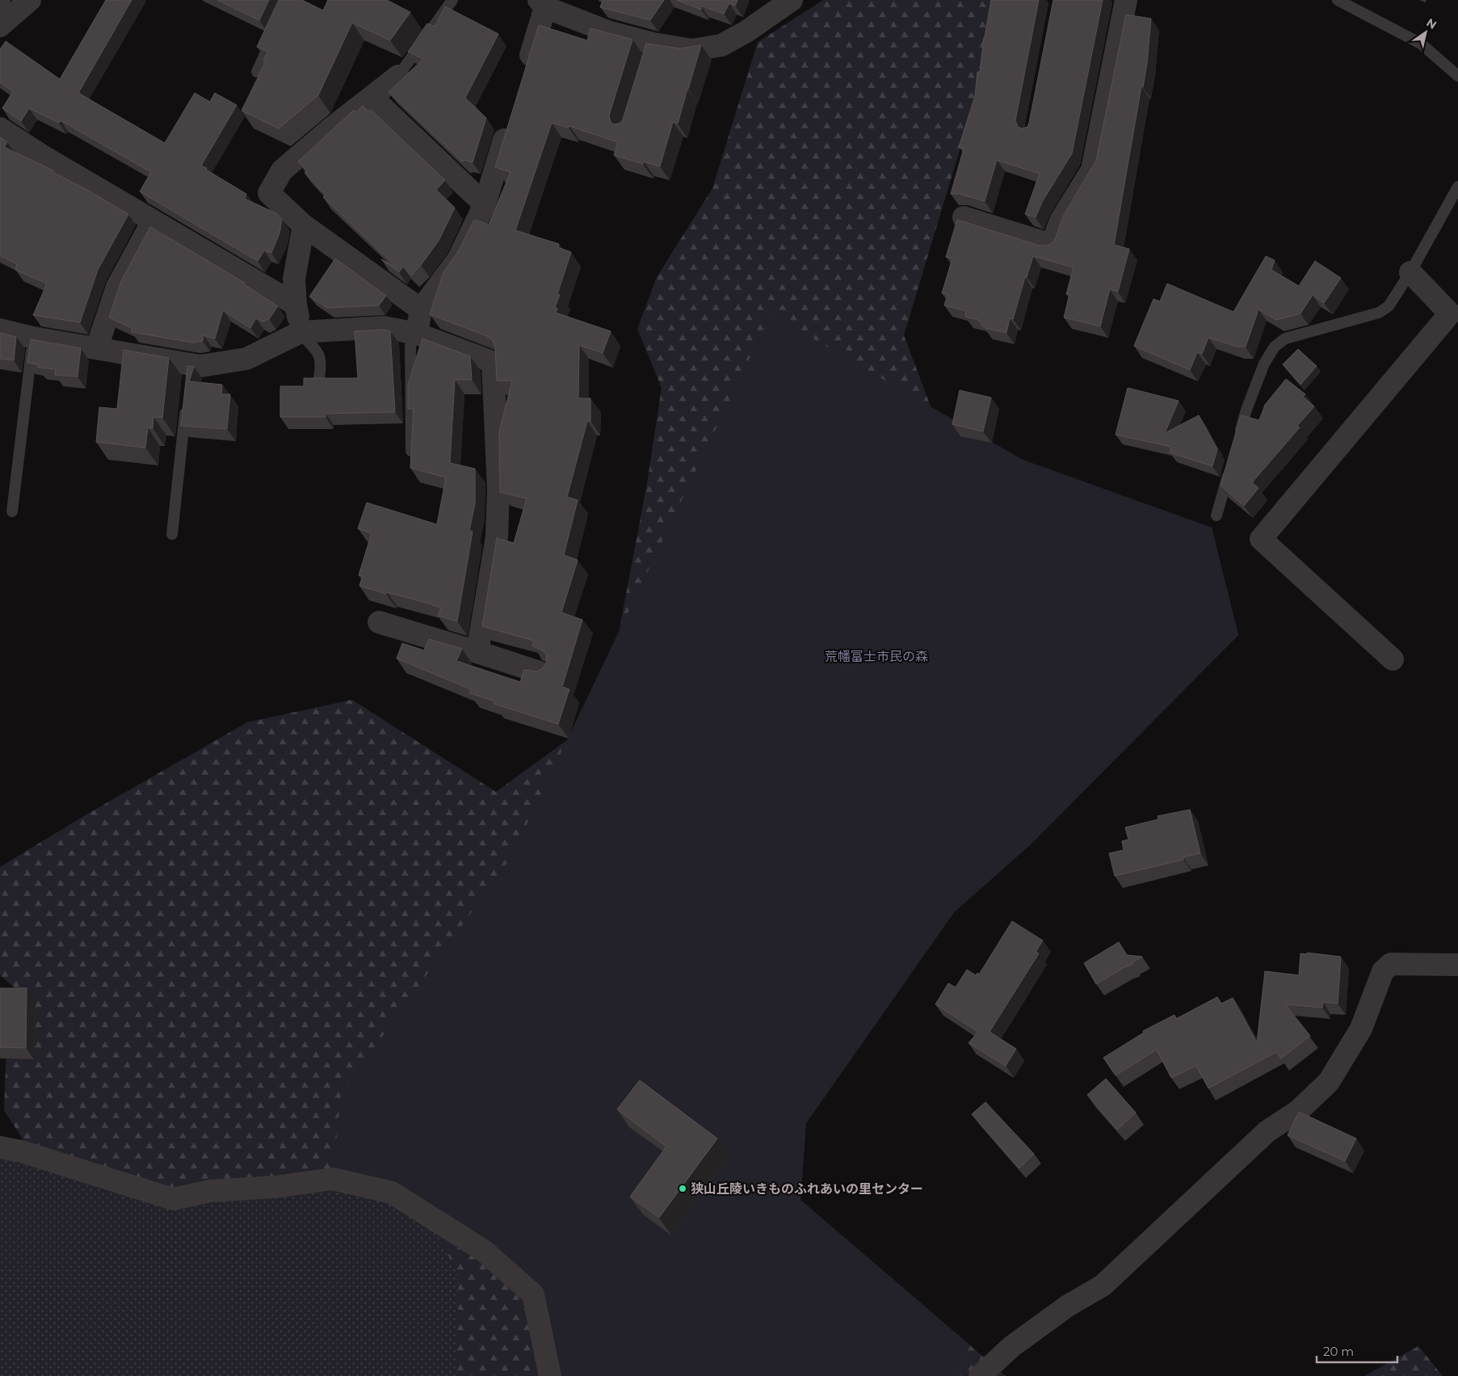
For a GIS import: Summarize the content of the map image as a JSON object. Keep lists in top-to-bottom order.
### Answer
{
  "parks": ["荒幡富士市民の森"],
  "places": ["狭山丘陵いきものふれあいの里センター"],
  "scale_bar": "20 m",
  "north": "top right"
}
